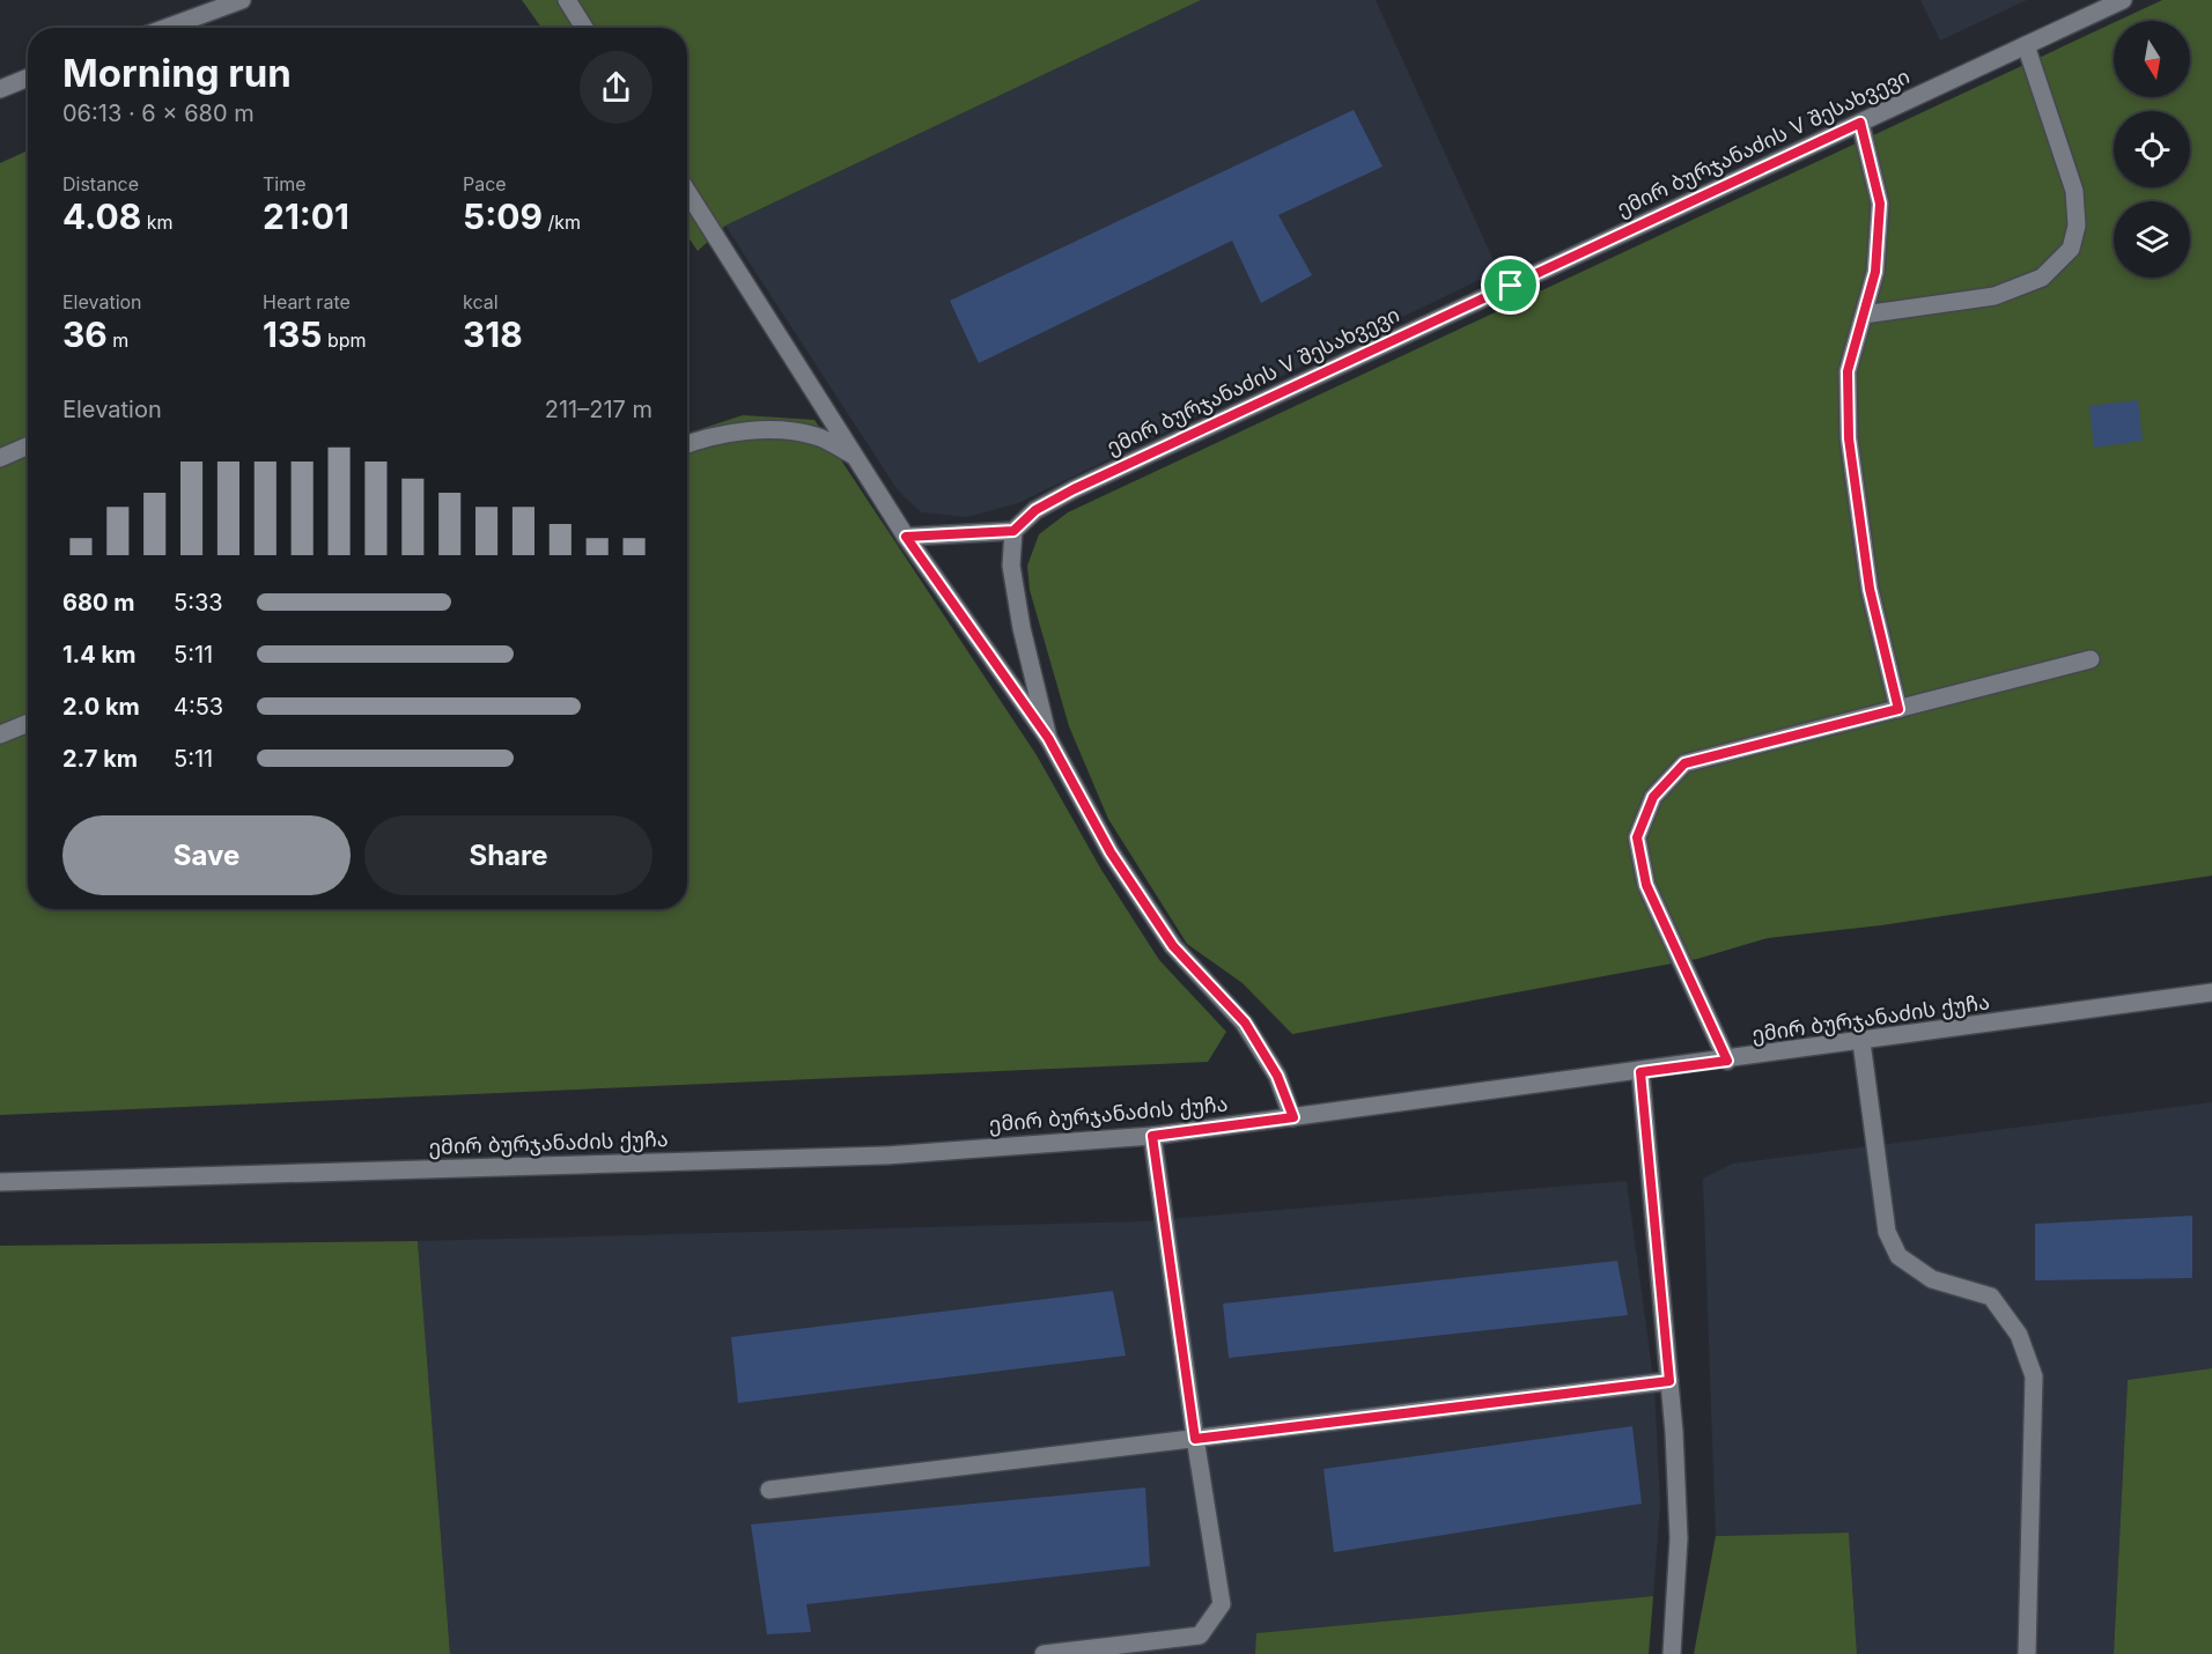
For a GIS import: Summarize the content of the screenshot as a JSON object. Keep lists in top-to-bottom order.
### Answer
{
  "streets": {
    "street": ["ემირ ბურჯანაძის V შესახვევი", "ემირ ბურჯანაძის ქუჩა"]
  },
  "north": "bottom",
  "page": {
    "heading": ["Morning run", "06:13 · 6 × 680 m"],
    "stats": [
      ["Distance", "4.08 km"],
      ["Time", "21:01"],
      ["Pace", "5:09 /km"],
      ["Elevation", "36 m"],
      ["Heart rate", "135 bpm"],
      ["kcal", "318"]
    ],
    "chart": ["Elevation", "211–217 m"],
    "list": [
      {
        "name": "680 m",
        "note": "5:33"
      },
      {
        "name": "1.4 km",
        "note": "5:11"
      },
      {
        "name": "2.0 km",
        "note": "4:53"
      },
      {
        "name": "2.7 km",
        "note": "5:11"
      }
    ],
    "buttons": ["Save", "Share"]
  }
}
